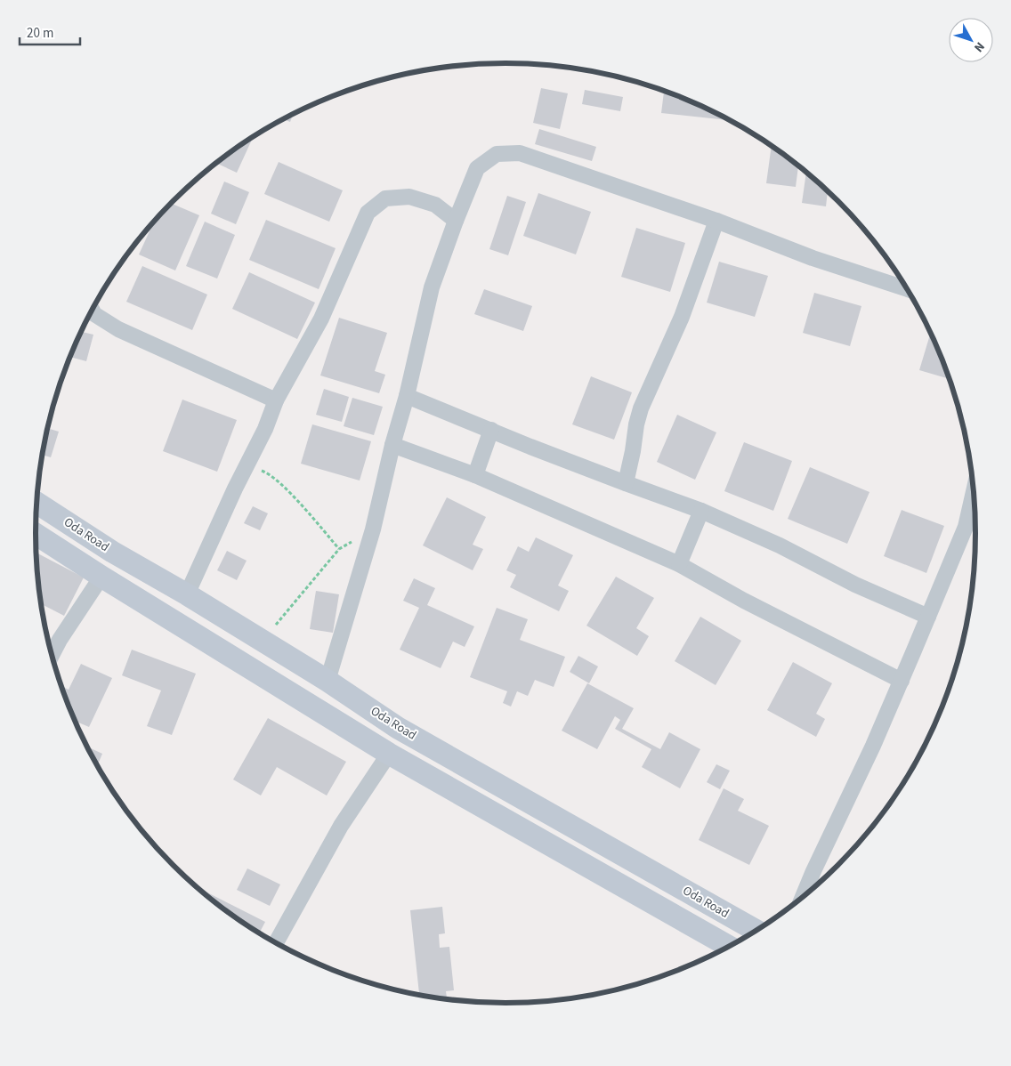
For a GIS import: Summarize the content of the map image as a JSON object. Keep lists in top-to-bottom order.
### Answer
{
  "streets": {
    "street": ["Oda Road"]
  },
  "scale_bar": "20 m",
  "north": "bottom right"
}
